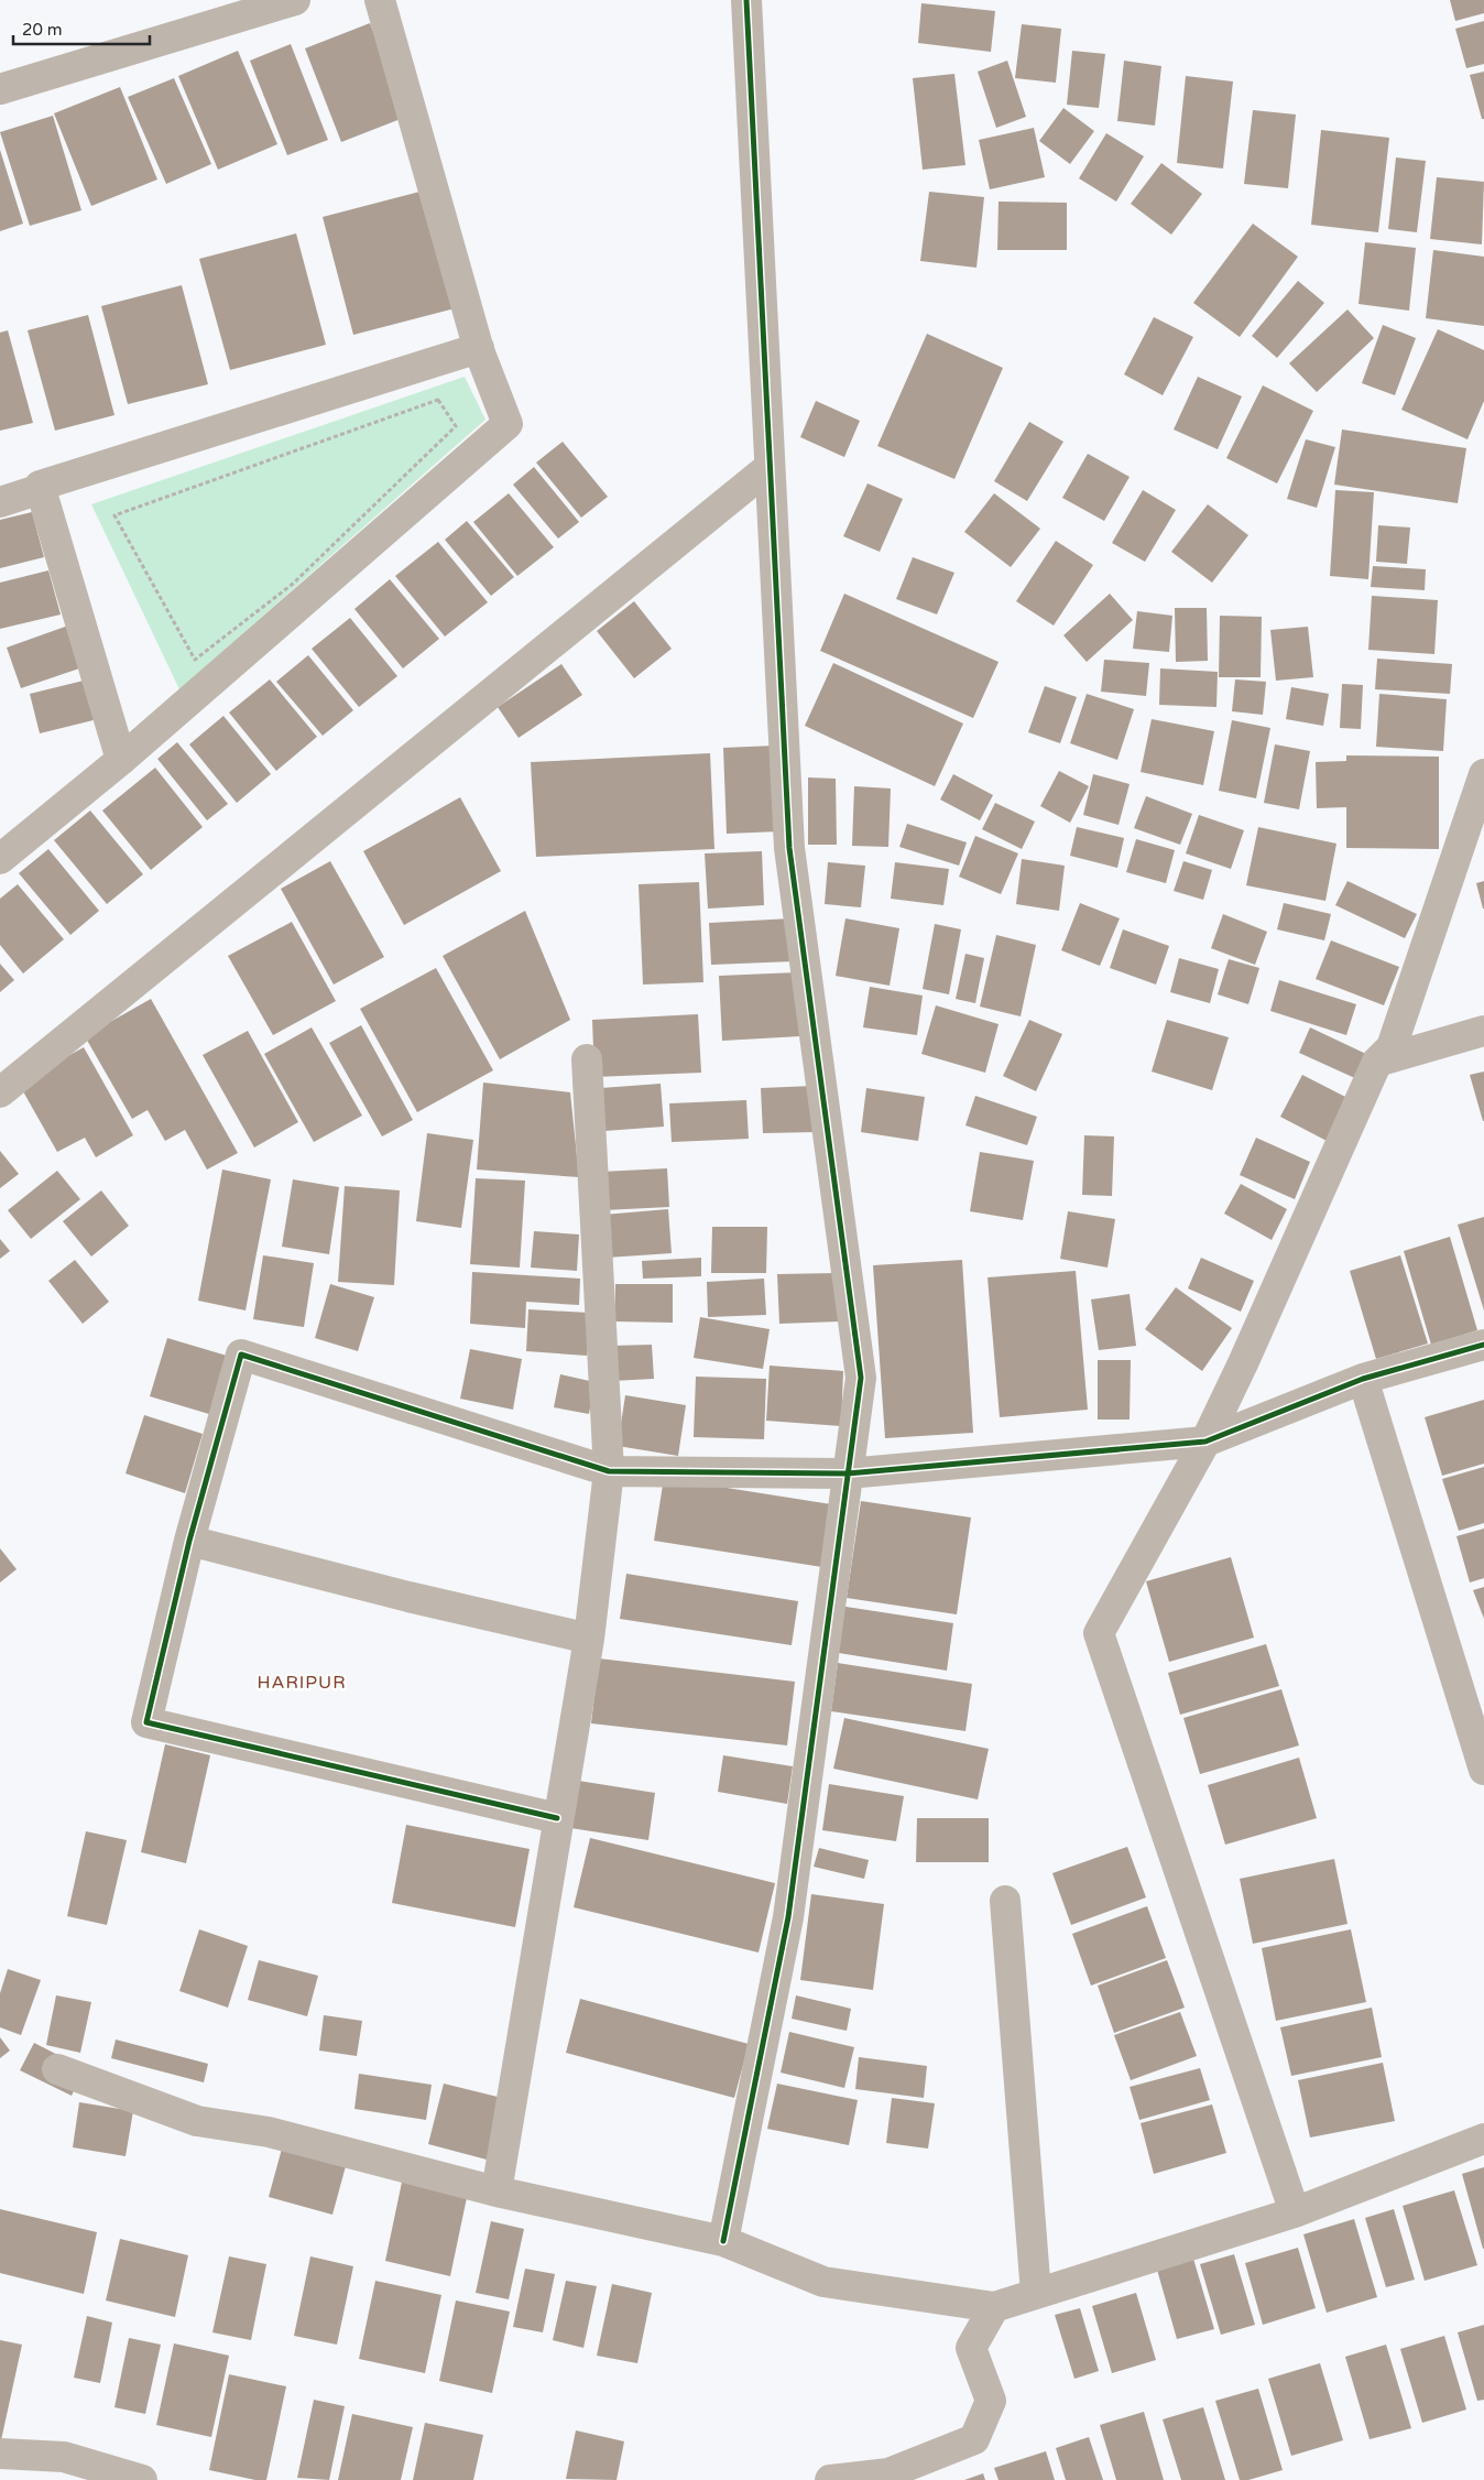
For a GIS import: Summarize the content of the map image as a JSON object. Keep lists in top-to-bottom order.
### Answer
{
  "districts": ["HARIPUR"],
  "scale_bar": "20 m"
}
